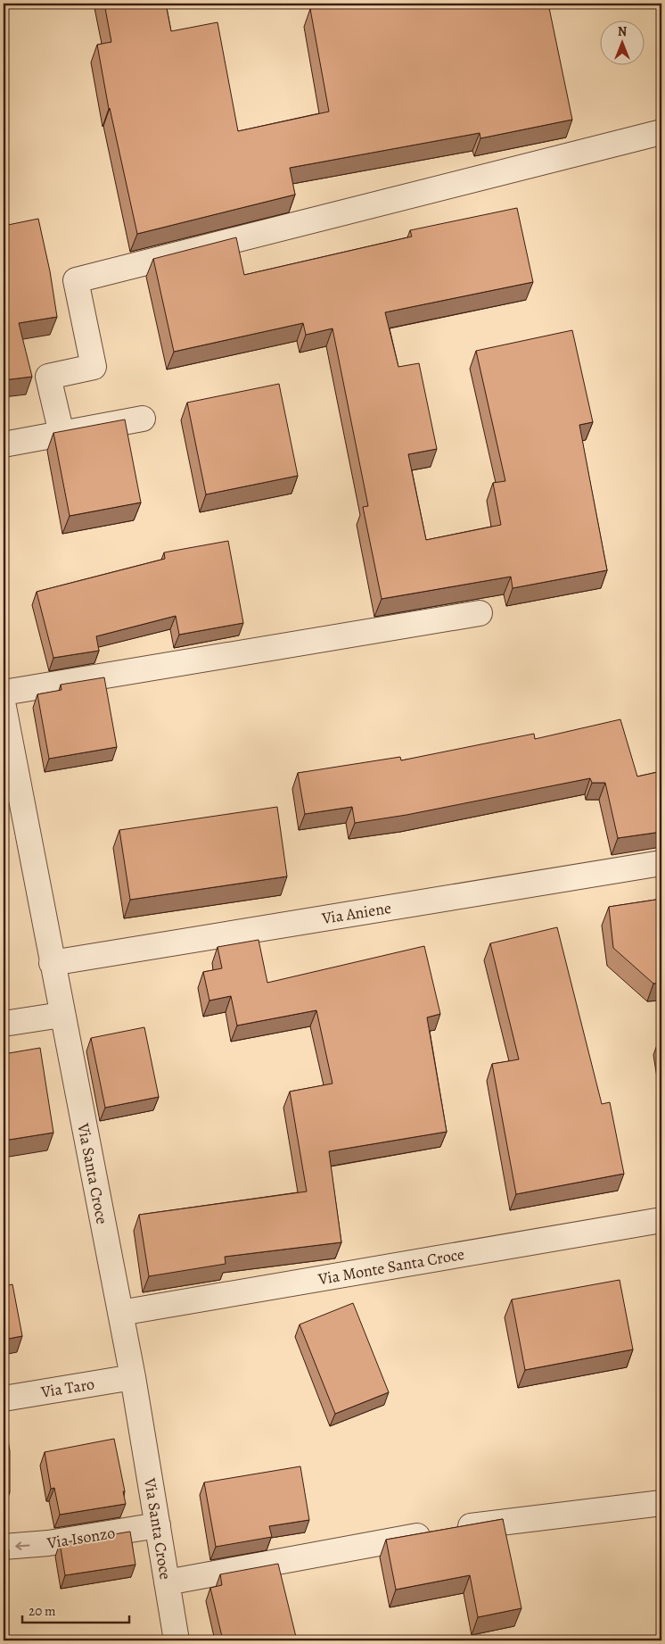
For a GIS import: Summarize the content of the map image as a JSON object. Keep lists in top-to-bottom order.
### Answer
{
  "streets": {
    "street": [
      "Via Aniene",
      "Via Santa Croce",
      "Via Monte Santa Croce",
      "Via Taro",
      "Via Isonzo"
    ]
  },
  "crossings": [
    ["Via Aniene", "Via Santa Croce"],
    ["Via Santa Croce", "Via Monte Santa Croce"],
    ["Via Santa Croce", "Via Taro"],
    ["Via Santa Croce", "Via Isonzo"]
  ],
  "one_way": ["Via Isonzo"],
  "scale_bar": "20 m",
  "north": "top"
}
